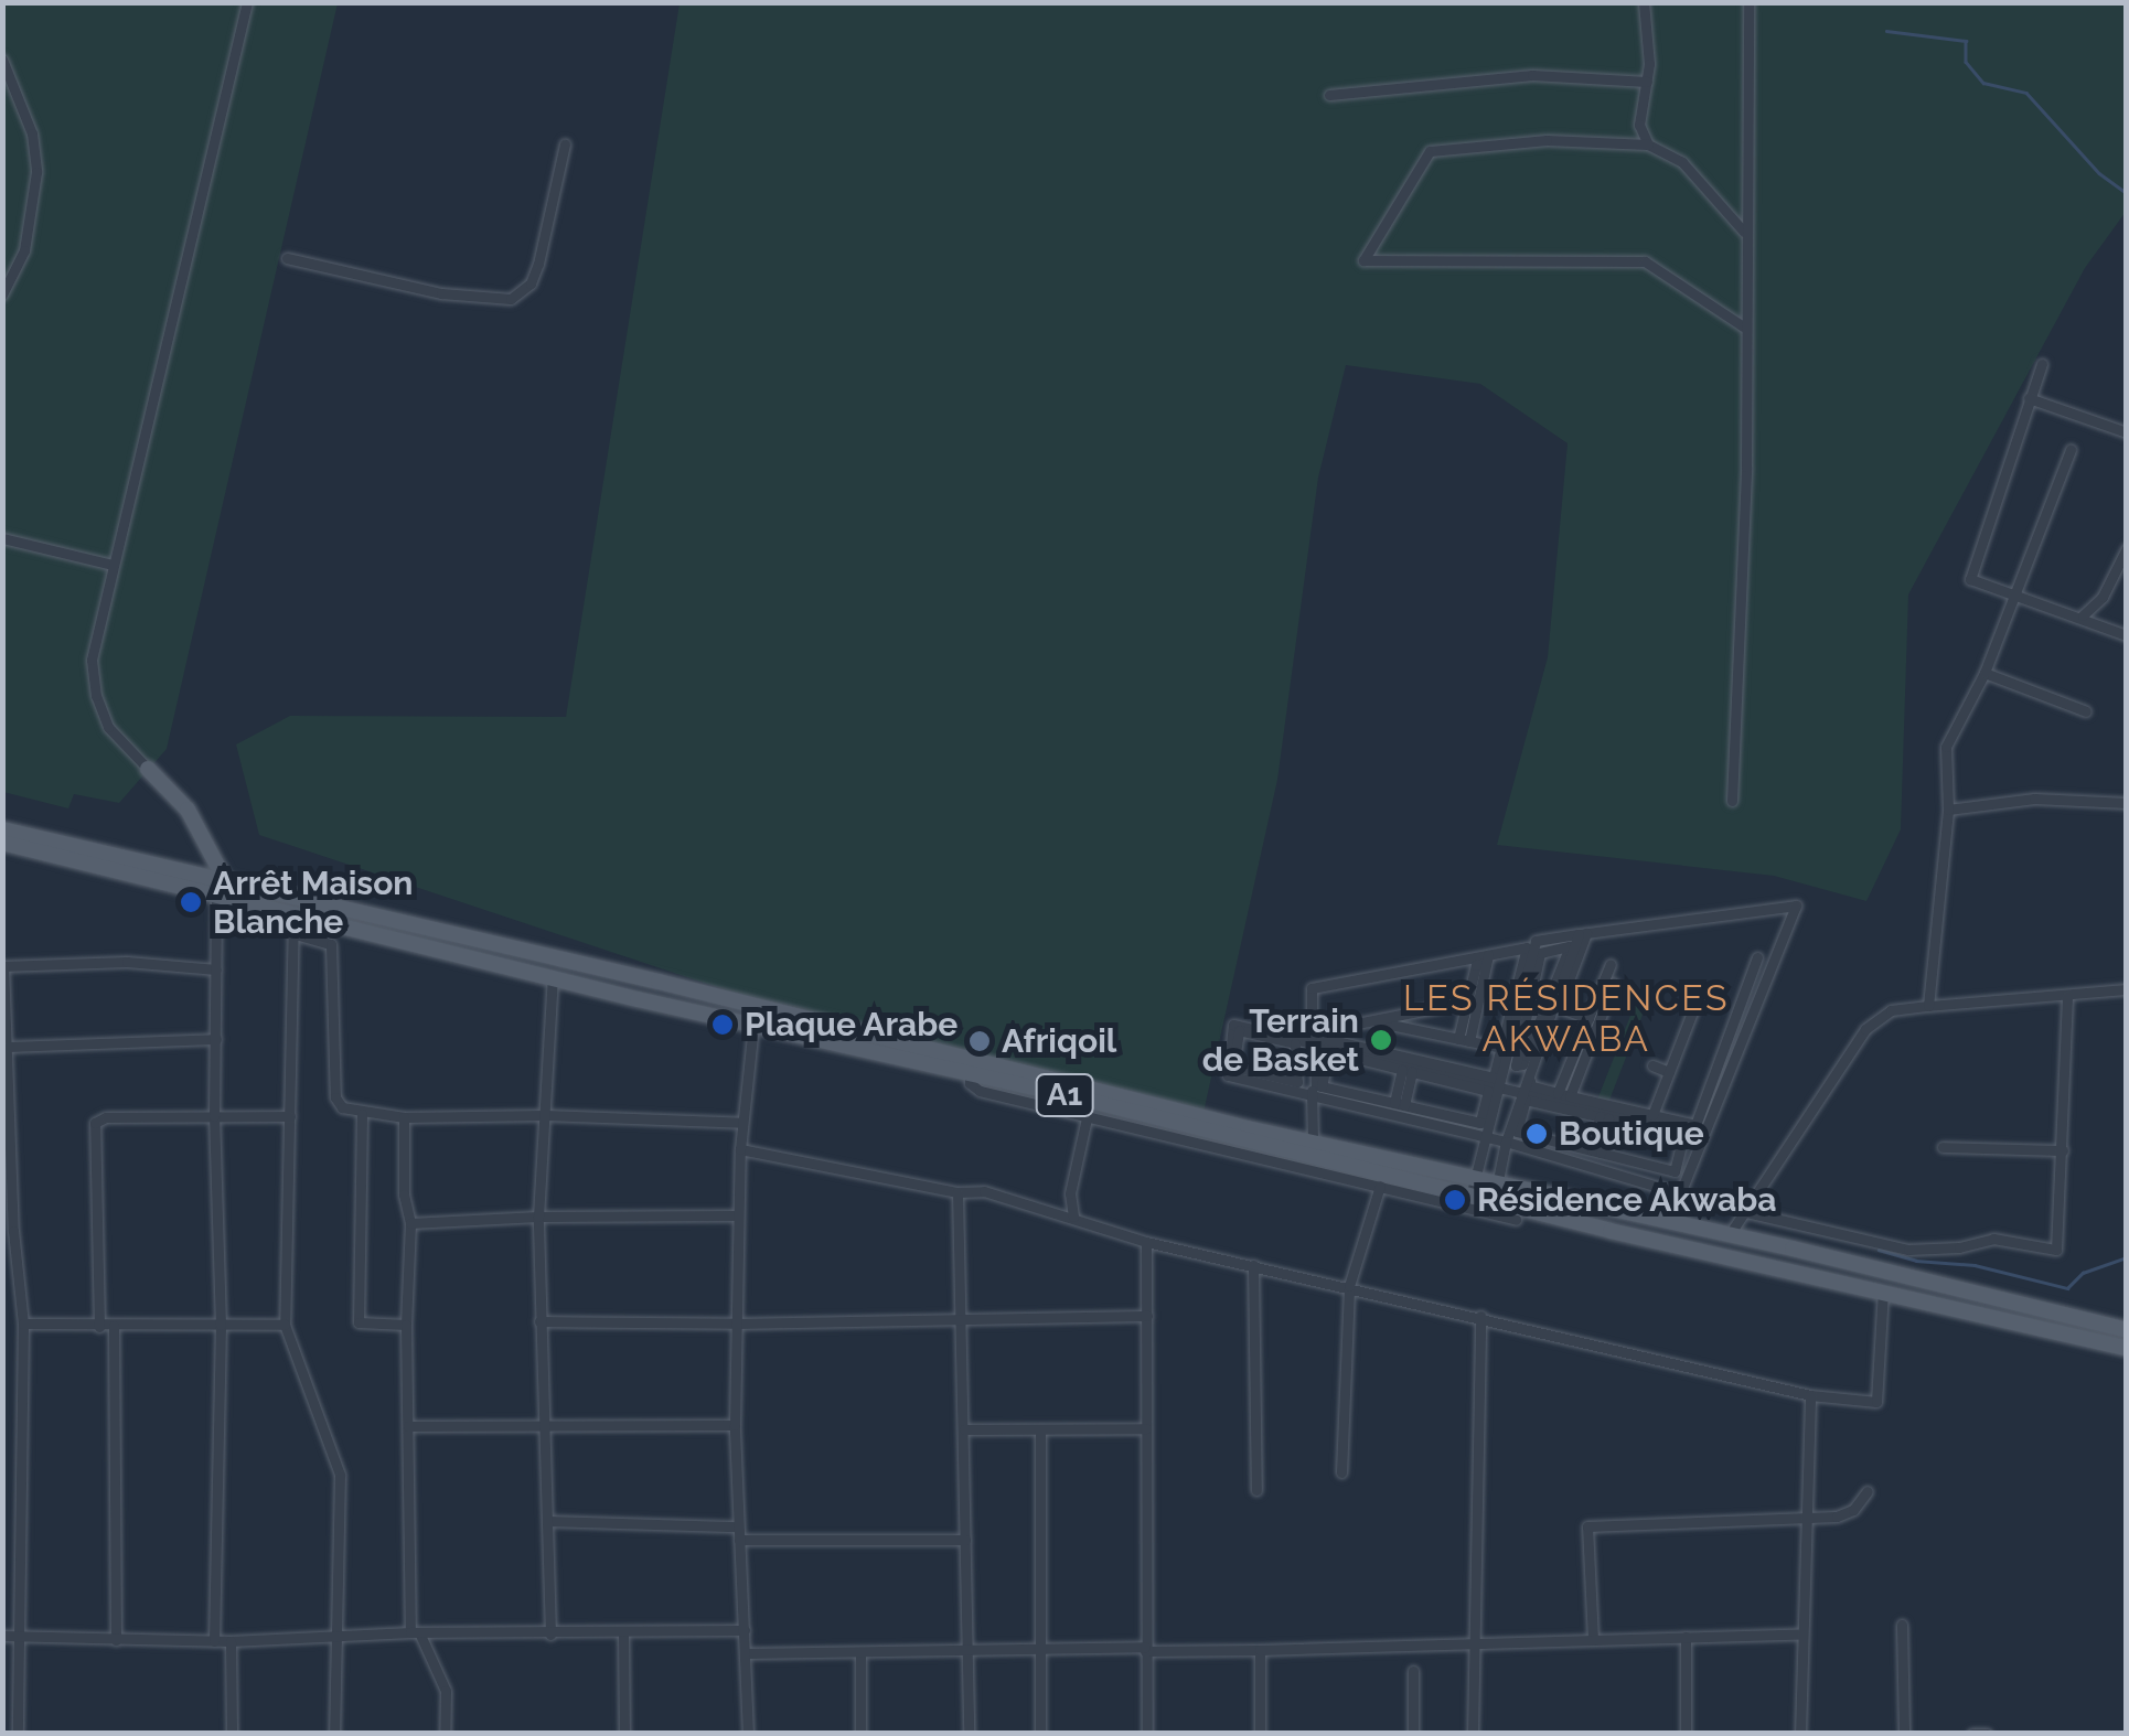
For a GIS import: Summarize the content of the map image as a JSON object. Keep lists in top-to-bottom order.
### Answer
{
  "streets": {
    "main road": ["A1"]
  },
  "districts": ["LES RÉSIDENCES AKWABA"],
  "places": [
    "Arrêt Maison Blanche",
    "Plaque Arabe",
    "Terrain de Basket",
    "Afriqoil",
    "Boutique",
    "Résidence Akwaba"
  ]
}
